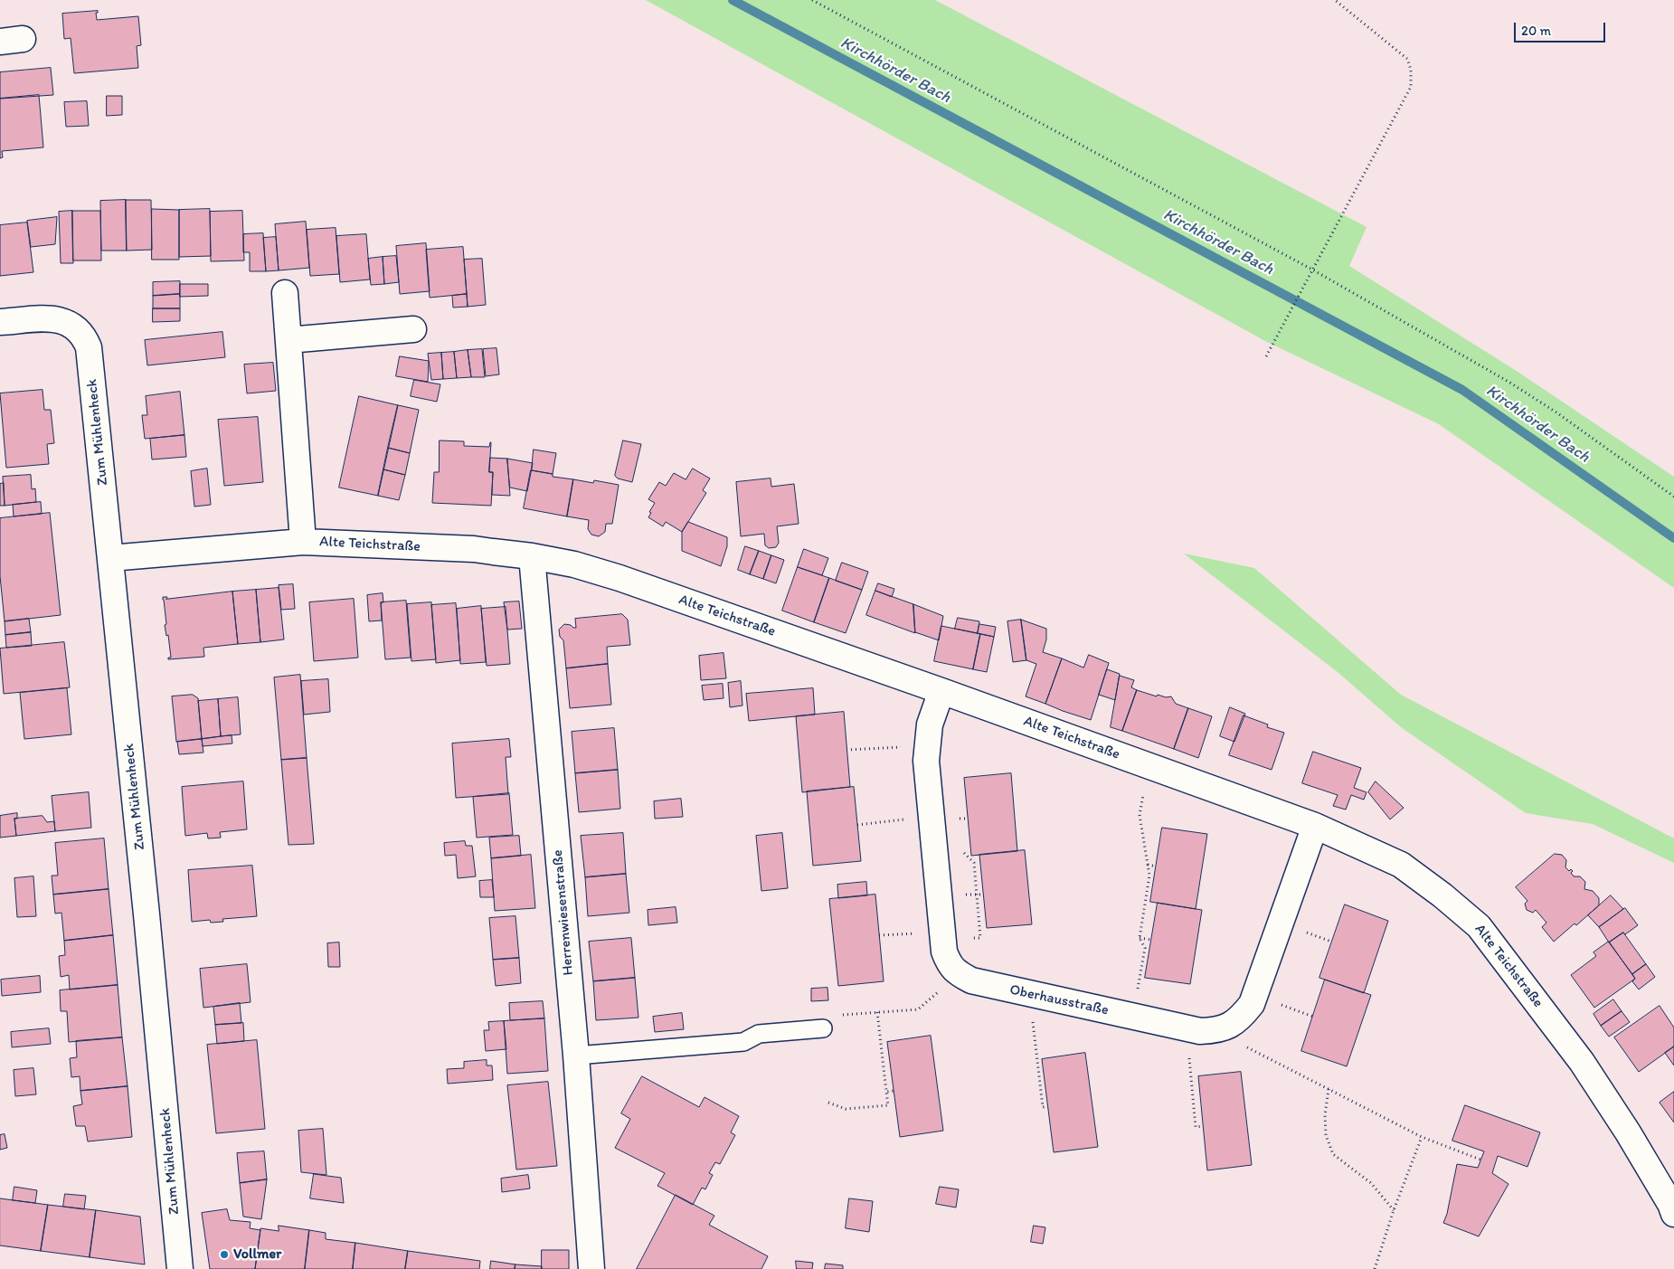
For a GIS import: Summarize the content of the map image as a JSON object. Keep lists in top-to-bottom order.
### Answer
{
  "streets": {
    "street": [
      "Zum Mühlenheck",
      "Alte Teichstraße",
      "Herrenwiesenstraße",
      "Oberhausstraße"
    ]
  },
  "crossings": [
    ["Zum Mühlenheck", "Alte Teichstraße"],
    ["Alte Teichstraße", "Herrenwiesenstraße"],
    ["Alte Teichstraße", "Oberhausstraße"]
  ],
  "water": ["Kirchhörder Bach"],
  "places": ["Vollmer"],
  "scale_bar": "20 m"
}
